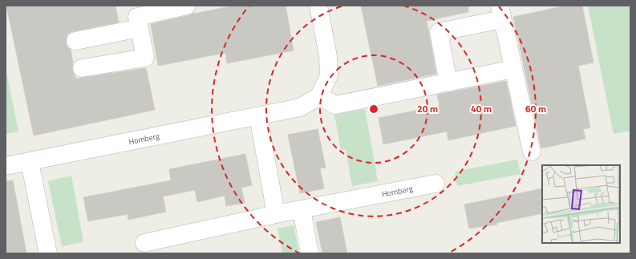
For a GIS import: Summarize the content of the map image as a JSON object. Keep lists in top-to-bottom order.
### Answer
{
  "streets": {
    "street": ["Homberg"]
  },
  "rings": ["20 m", "40 m", "60 m"]
}
